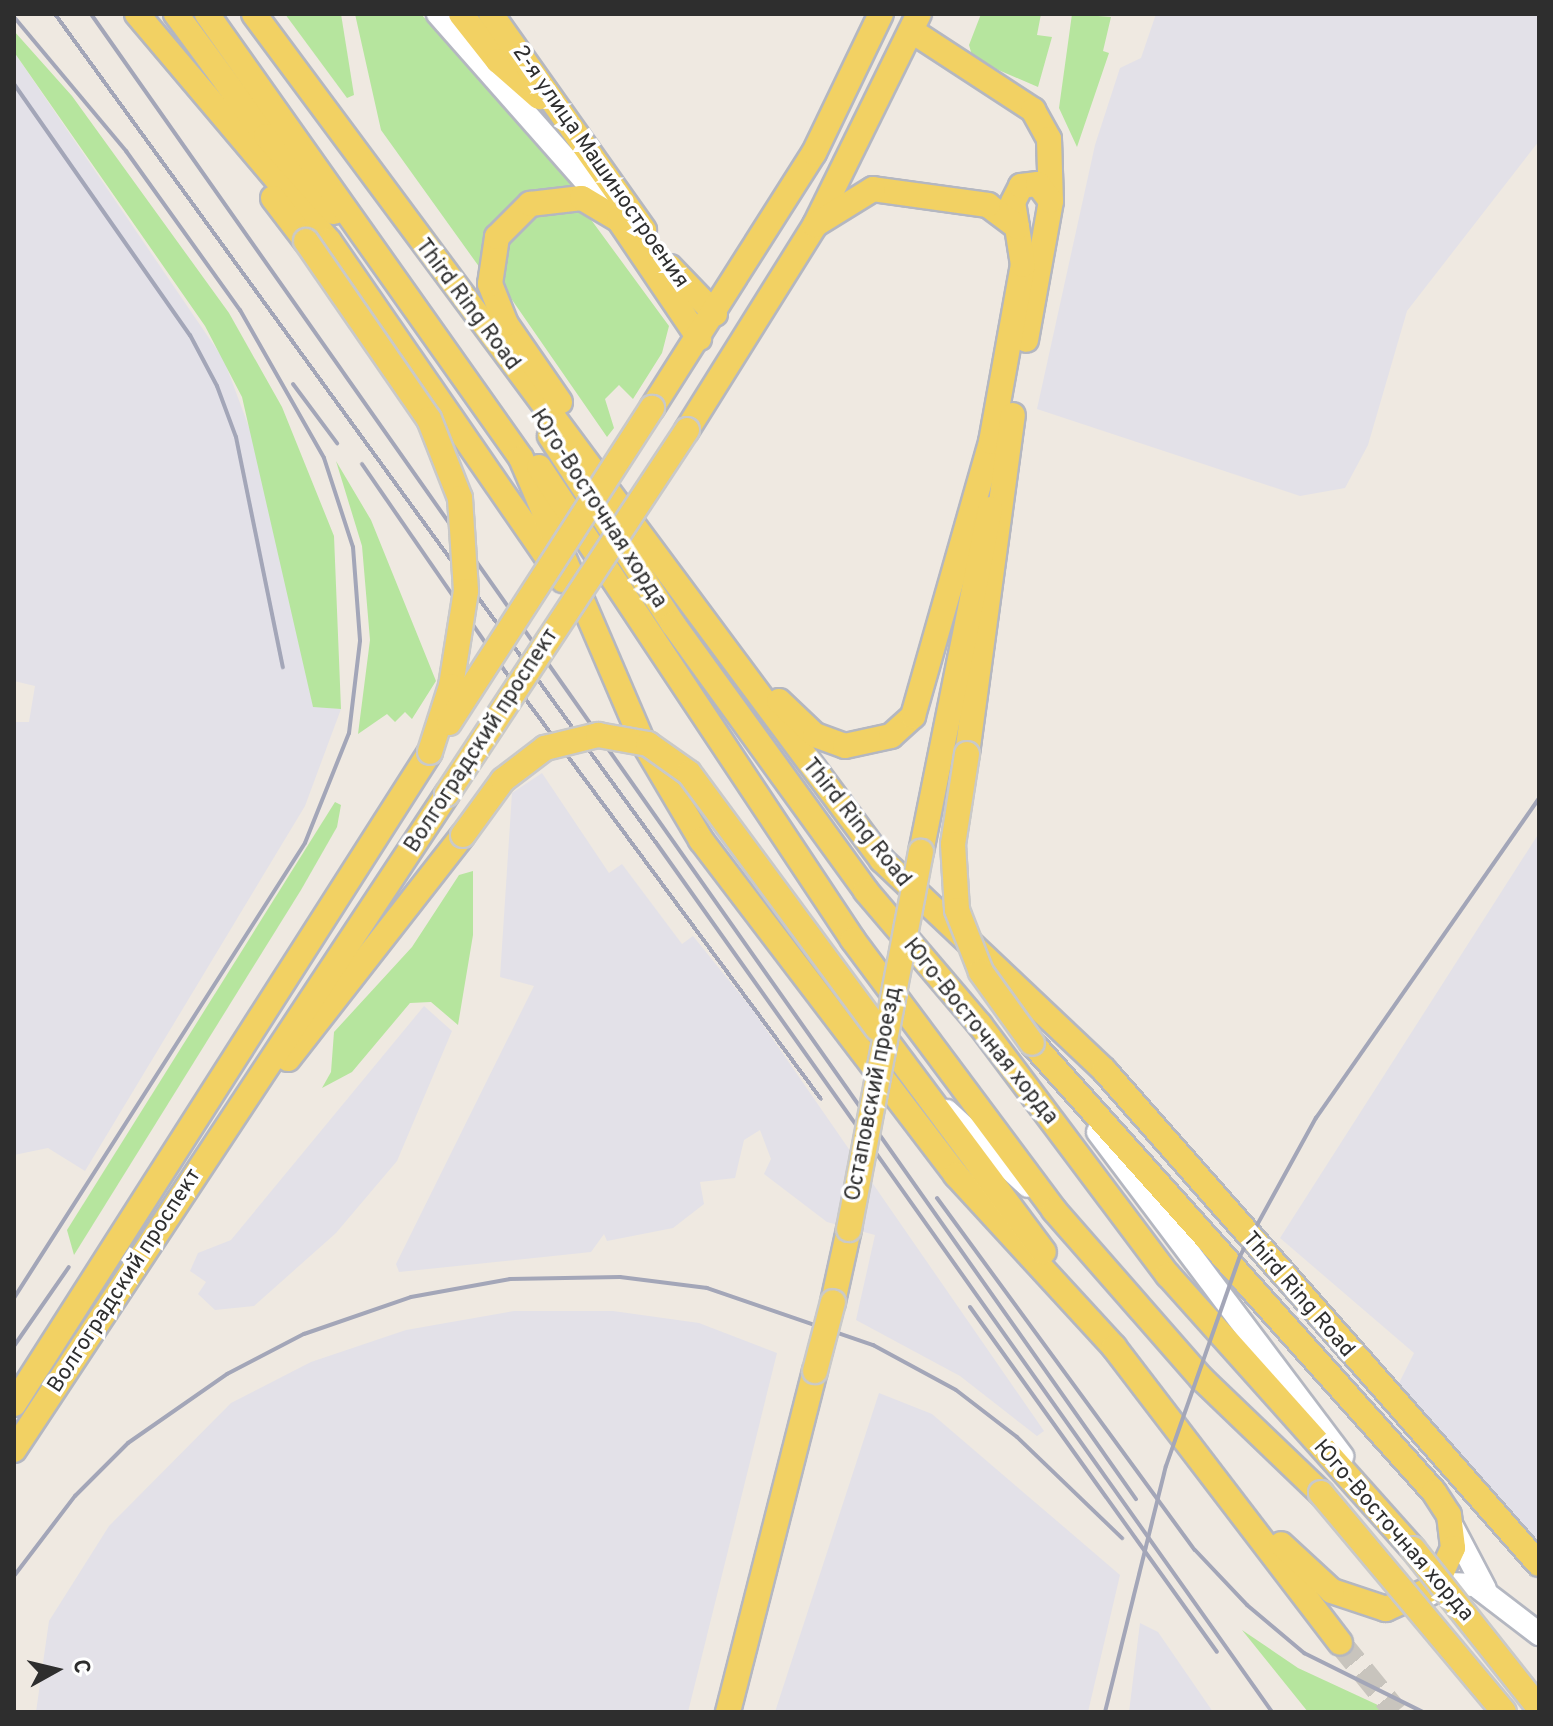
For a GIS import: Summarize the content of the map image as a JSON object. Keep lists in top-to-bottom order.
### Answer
{
  "streets": {
    "main road": [
      "2-я улица Машиностроения",
      "Third Ring Road",
      "Юго-Восточная хорда",
      "Волгоградский проспект",
      "Остаповский проезд"
    ]
  },
  "crossings": [
    ["2-я улица Машиностроения", "Волгоградский проспект"],
    ["Third Ring Road", "Юго-Восточная хорда"]
  ],
  "north": "right"
}
